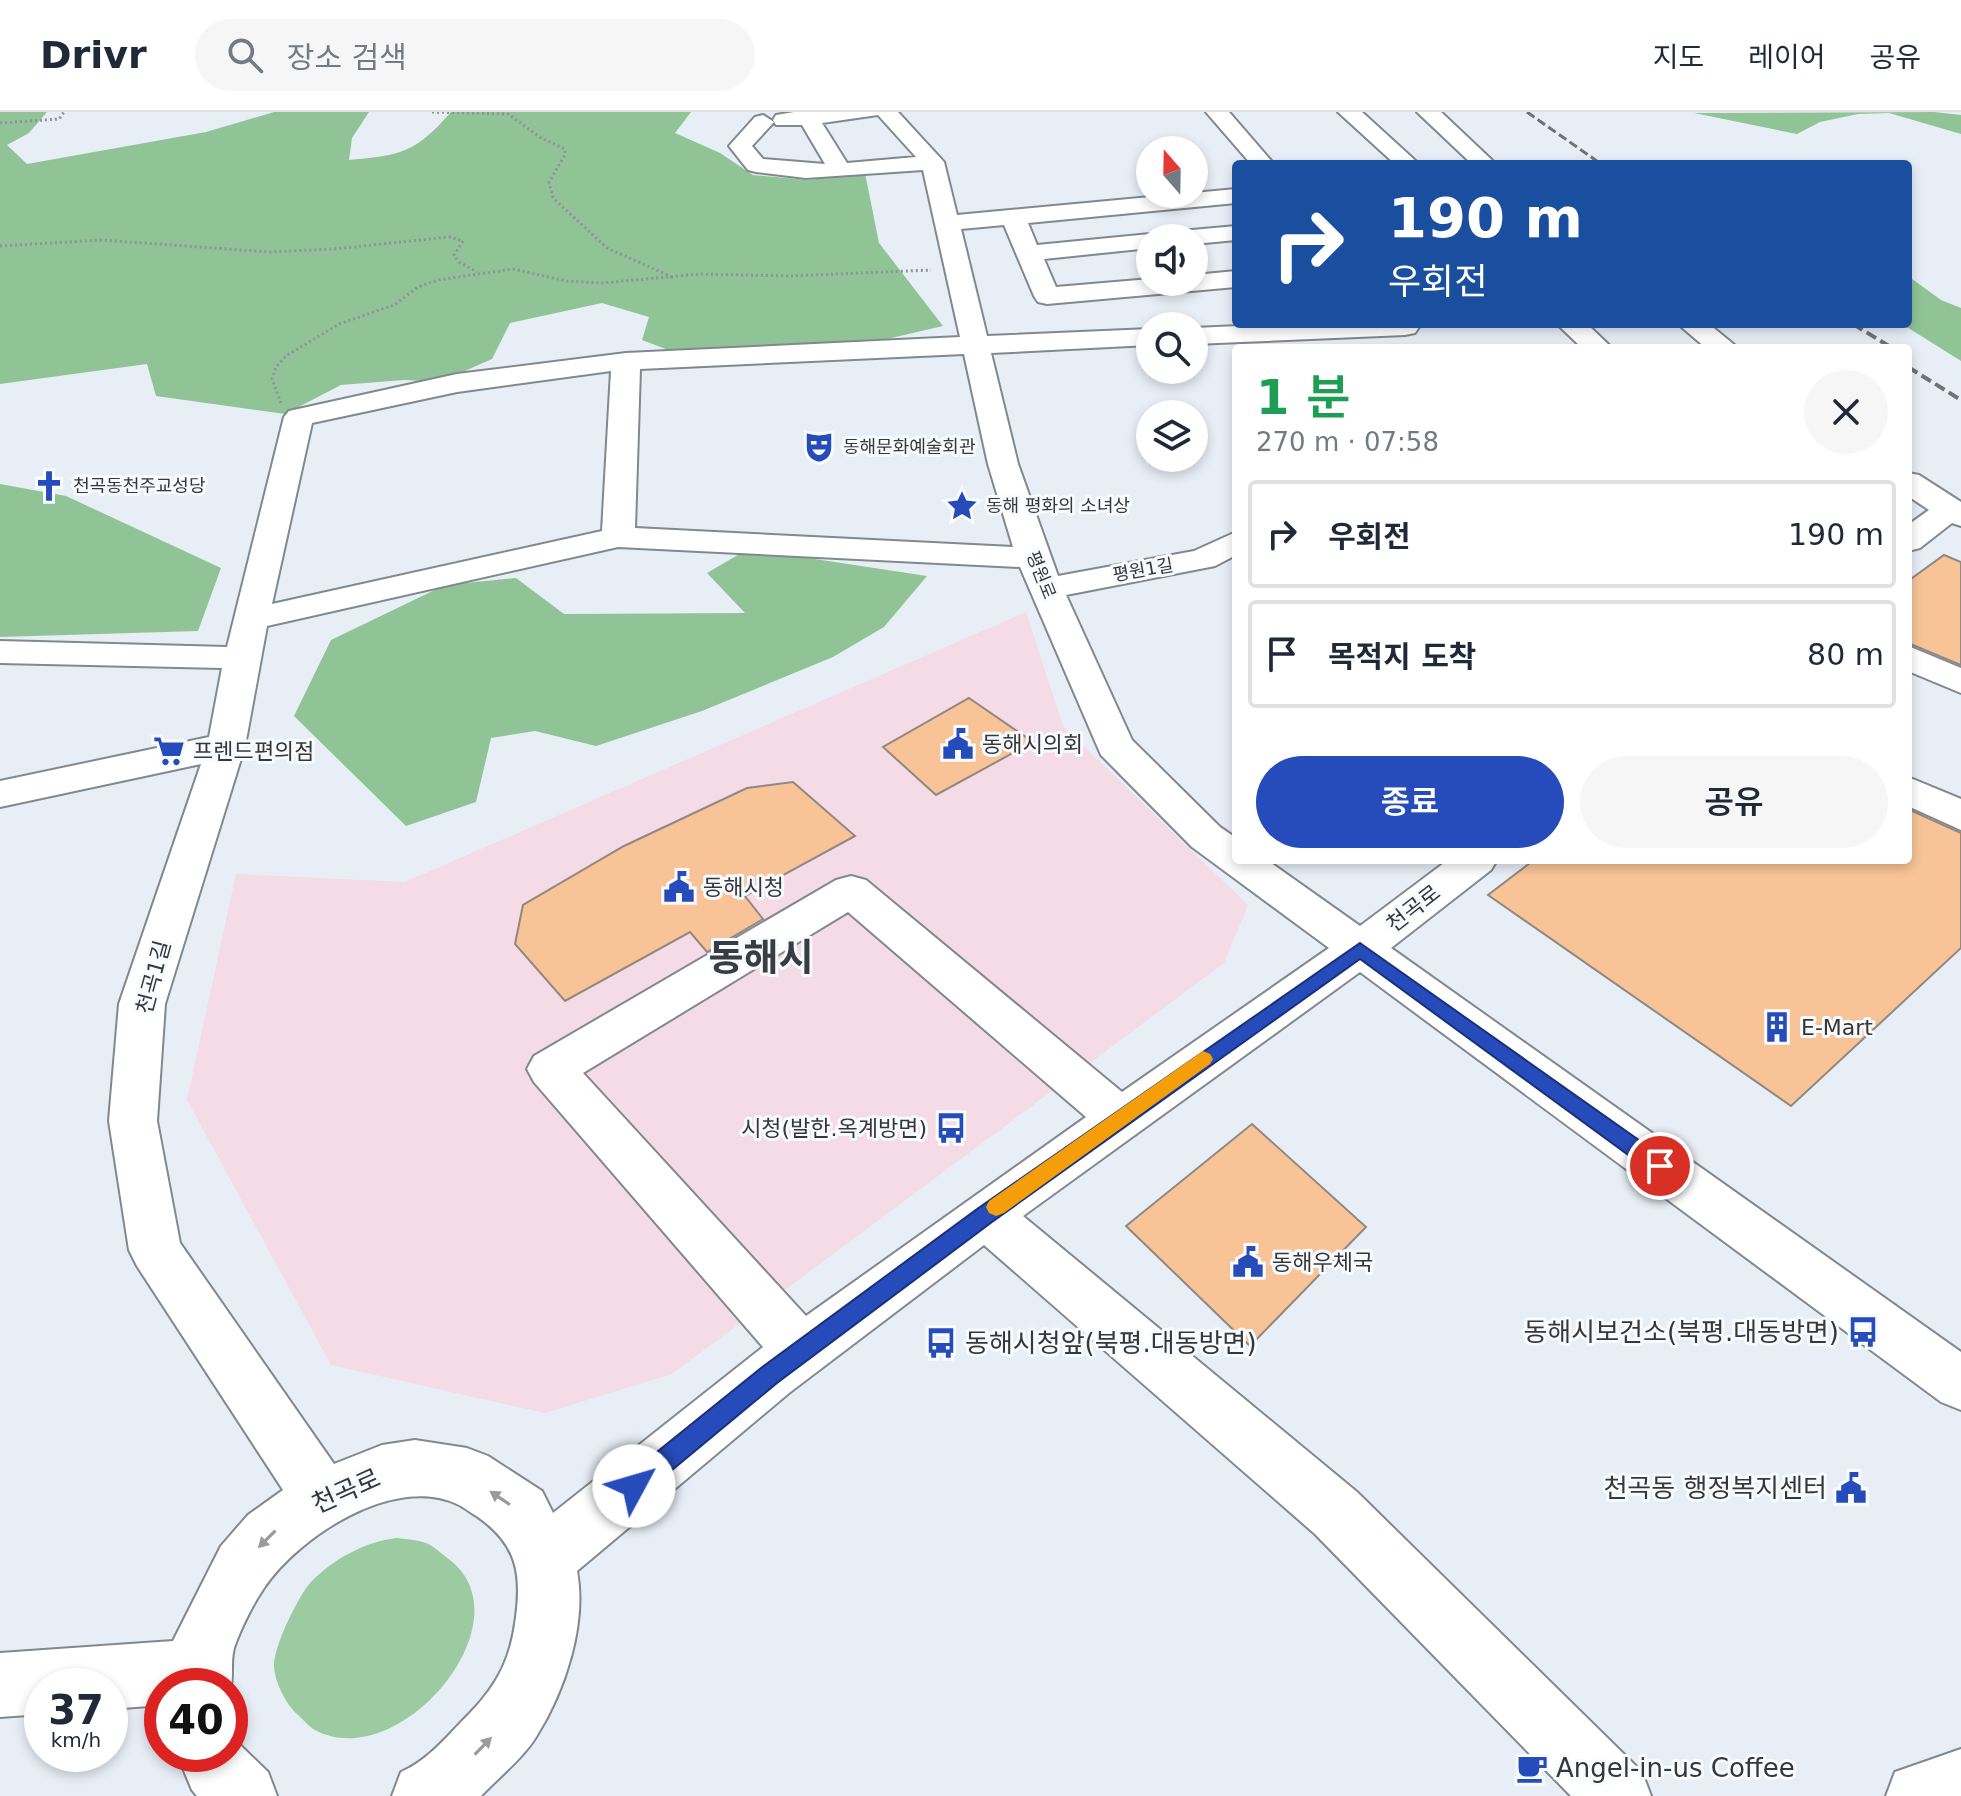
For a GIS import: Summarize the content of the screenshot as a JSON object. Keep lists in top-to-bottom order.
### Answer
{
  "streets": {
    "street": [
      "평원1길",
      "평원로",
      "천곡로",
      "천곡1길"
    ]
  },
  "crossings": [
    ["평원1길", "평원로"],
    ["평원1길", "천곡1길"],
    ["평원로", "천곡로"],
    ["천곡로", "천곡1길"]
  ],
  "districts": ["동해시"],
  "places": {
    "theatre": ["동해문화예술회관"],
    "church": ["천곡동천주교성당"],
    "place": ["동해 평화의 소녀상"],
    "public building": [
      "동해시의회",
      "동해시청",
      "동해우체국",
      "천곡동 행정복지센터"
    ],
    "supermarket": ["프렌드편의점"],
    "building": ["E-Mart"],
    "bus stop": ["시청(발한.옥계방면)", "동해시보건소(북평.대동방면)", "동해시청앞(북평.대동방면)"],
    "cafe": ["Angel-in-us Coffee"]
  },
  "north": "top",
  "page": {
    "header": "Drivr",
    "search": "장소 검색",
    "nav": ["지도", "레이어", "공유"],
    "turn": ["190 m", "우회전"],
    "heading": ["1 분", "270 m · 07:58"],
    "list": [
      {
        "name": "우회전",
        "value": "190 m"
      },
      {
        "name": "목적지 도착",
        "value": "80 m"
      }
    ],
    "buttons": ["종료", "공유"],
    "speed": "37 km/h",
    "limit": "40"
  }
}
